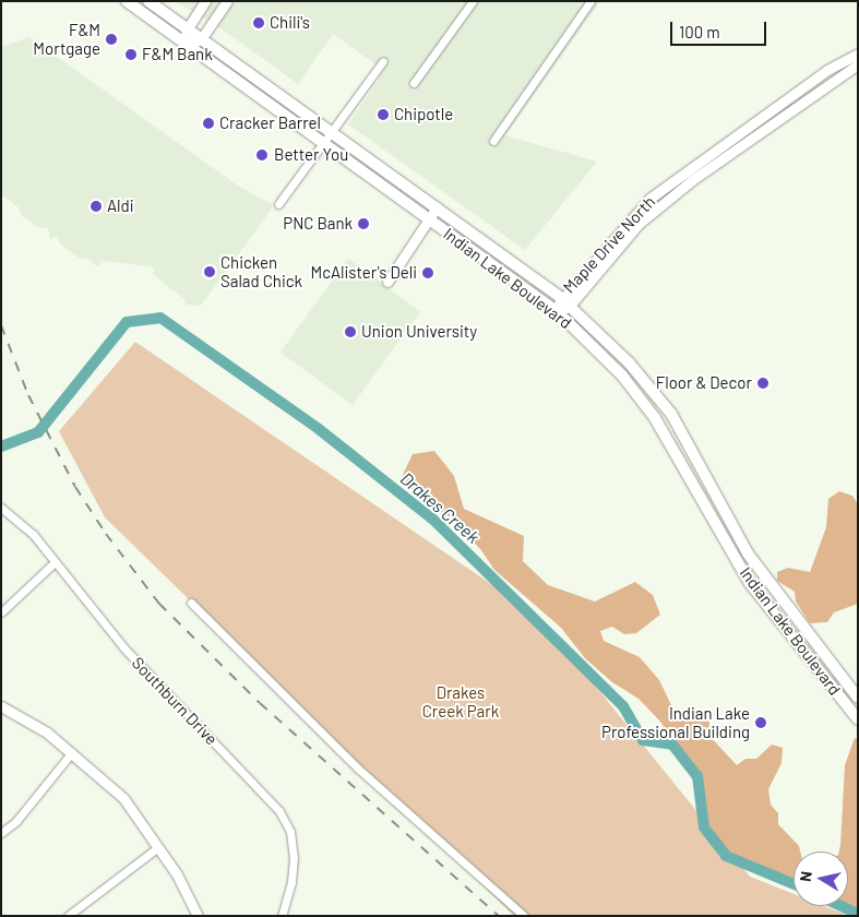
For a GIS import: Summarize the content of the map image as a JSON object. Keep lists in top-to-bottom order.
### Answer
{
  "streets": {
    "main road": ["Indian Lake Boulevard"],
    "street": ["Maple Drive North", "Southburn Drive"]
  },
  "crossings": [
    ["Maple Drive North", "Indian Lake Boulevard"]
  ],
  "water": ["Drakes Creek"],
  "parks": ["Drakes Creek Park"],
  "places": [
    "Chili's",
    "F&M Mortgage",
    "F&M Bank",
    "Chipotle",
    "Cracker Barrel",
    "Better You",
    "Aldi",
    "PNC Bank",
    "Chicken Salad Chick",
    "McAlister's Deli",
    "Union University",
    "Floor & Decor",
    "Indian Lake Professional Building"
  ],
  "scale_bar": "100 m",
  "north": "left"
}
